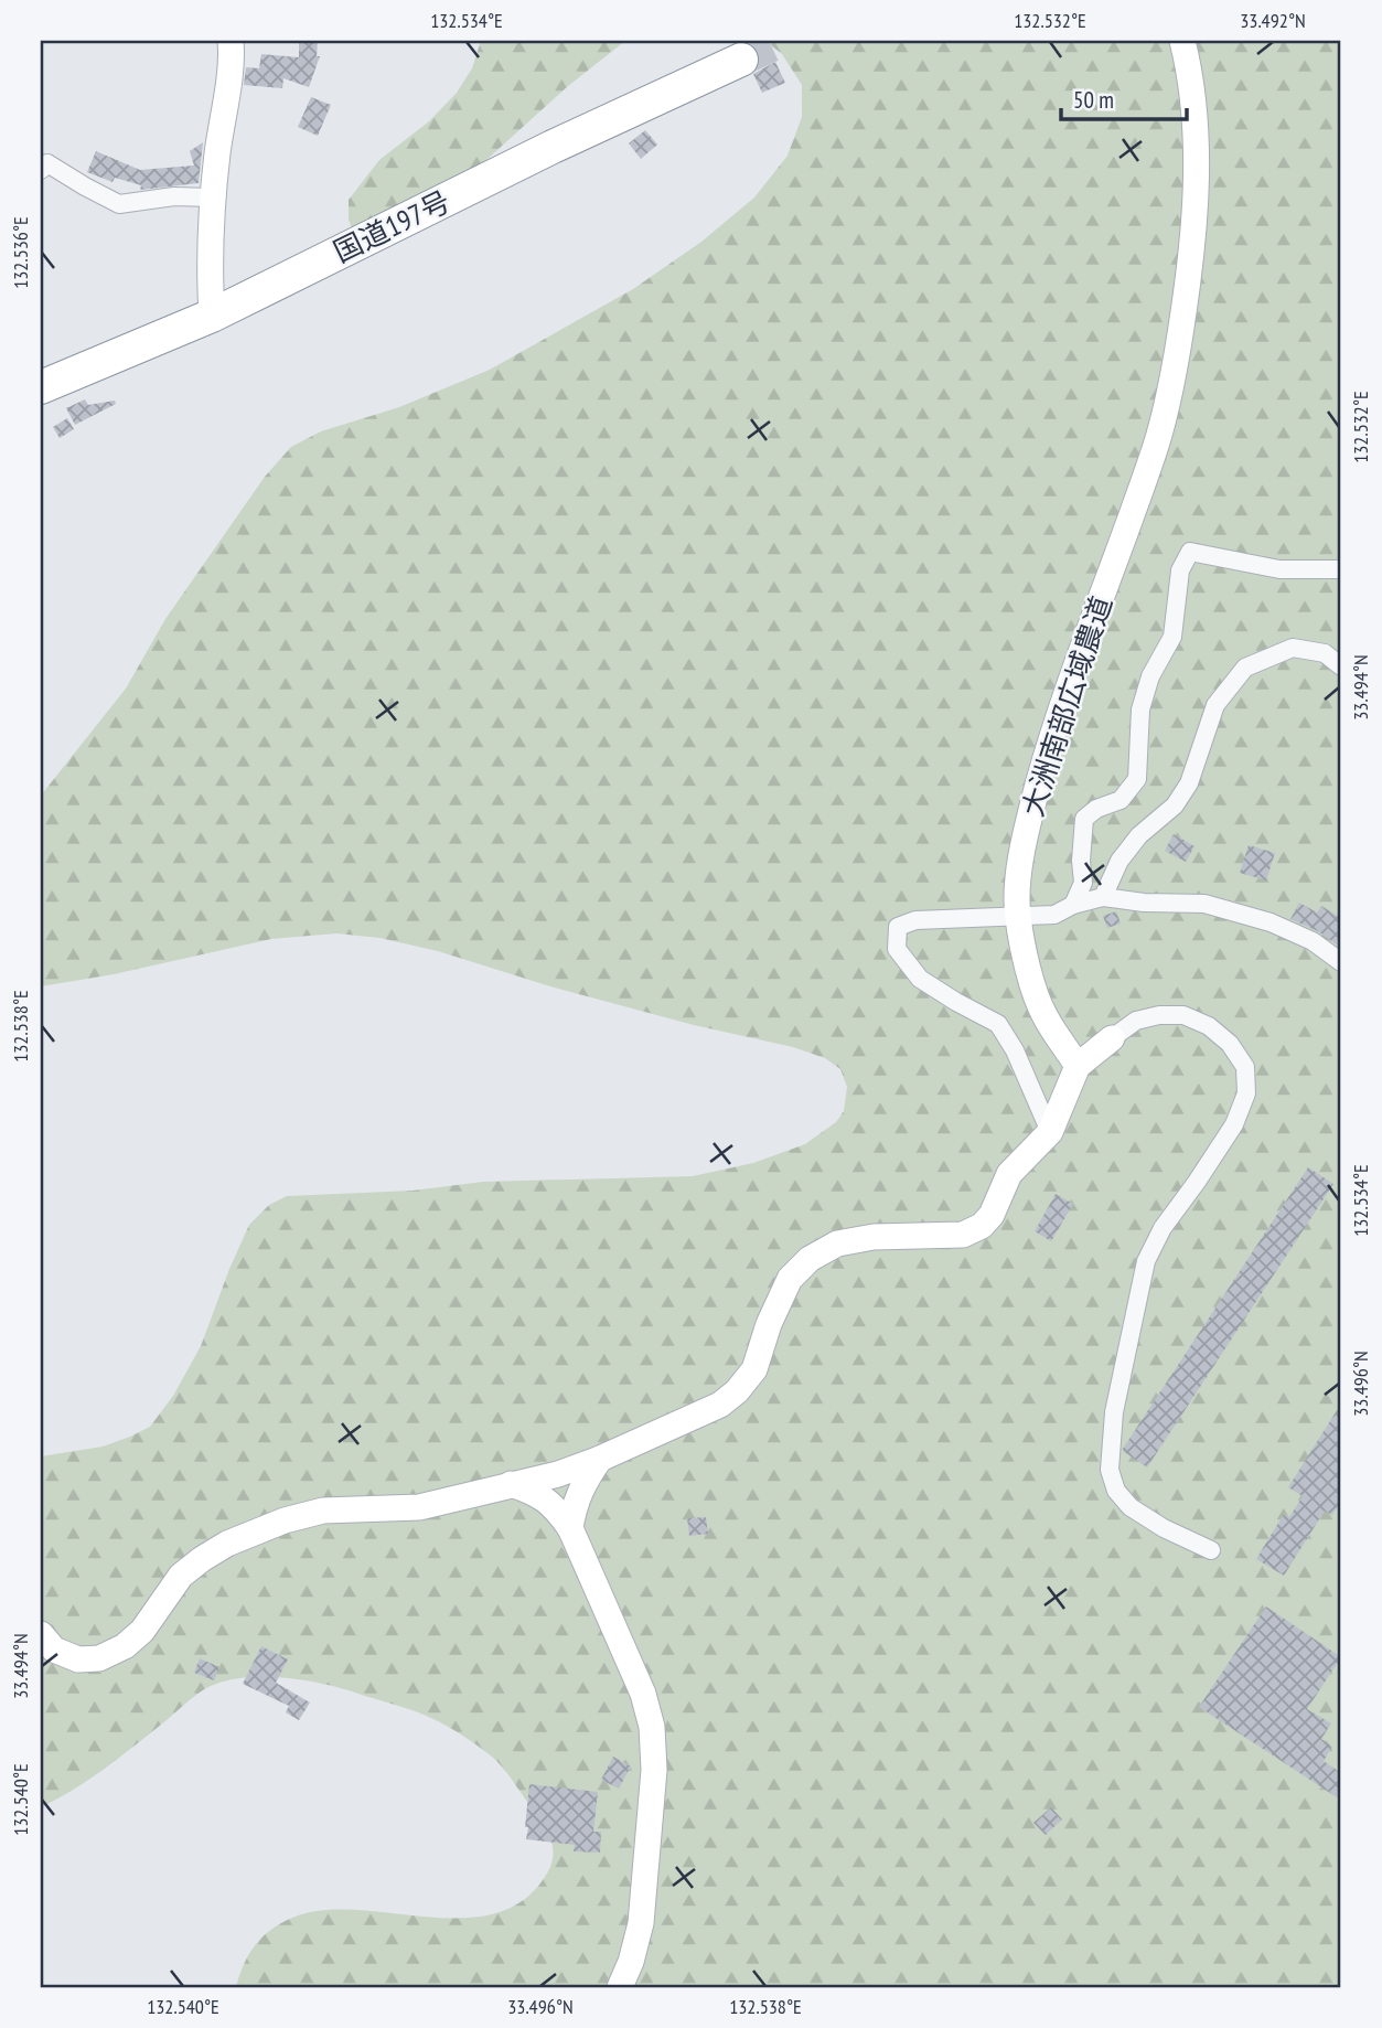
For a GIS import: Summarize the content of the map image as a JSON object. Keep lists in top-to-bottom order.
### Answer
{
  "streets": {
    "highway": ["国道197号"],
    "street": ["大洲南部広域農道"]
  },
  "scale_bar": "50 m",
  "coordinates": [
    "132.534°E",
    "132.532°E",
    "33.492°N",
    "132.536°E",
    "33.494°N",
    "132.538°E",
    "33.496°N",
    "132.540°E"
  ]
}
